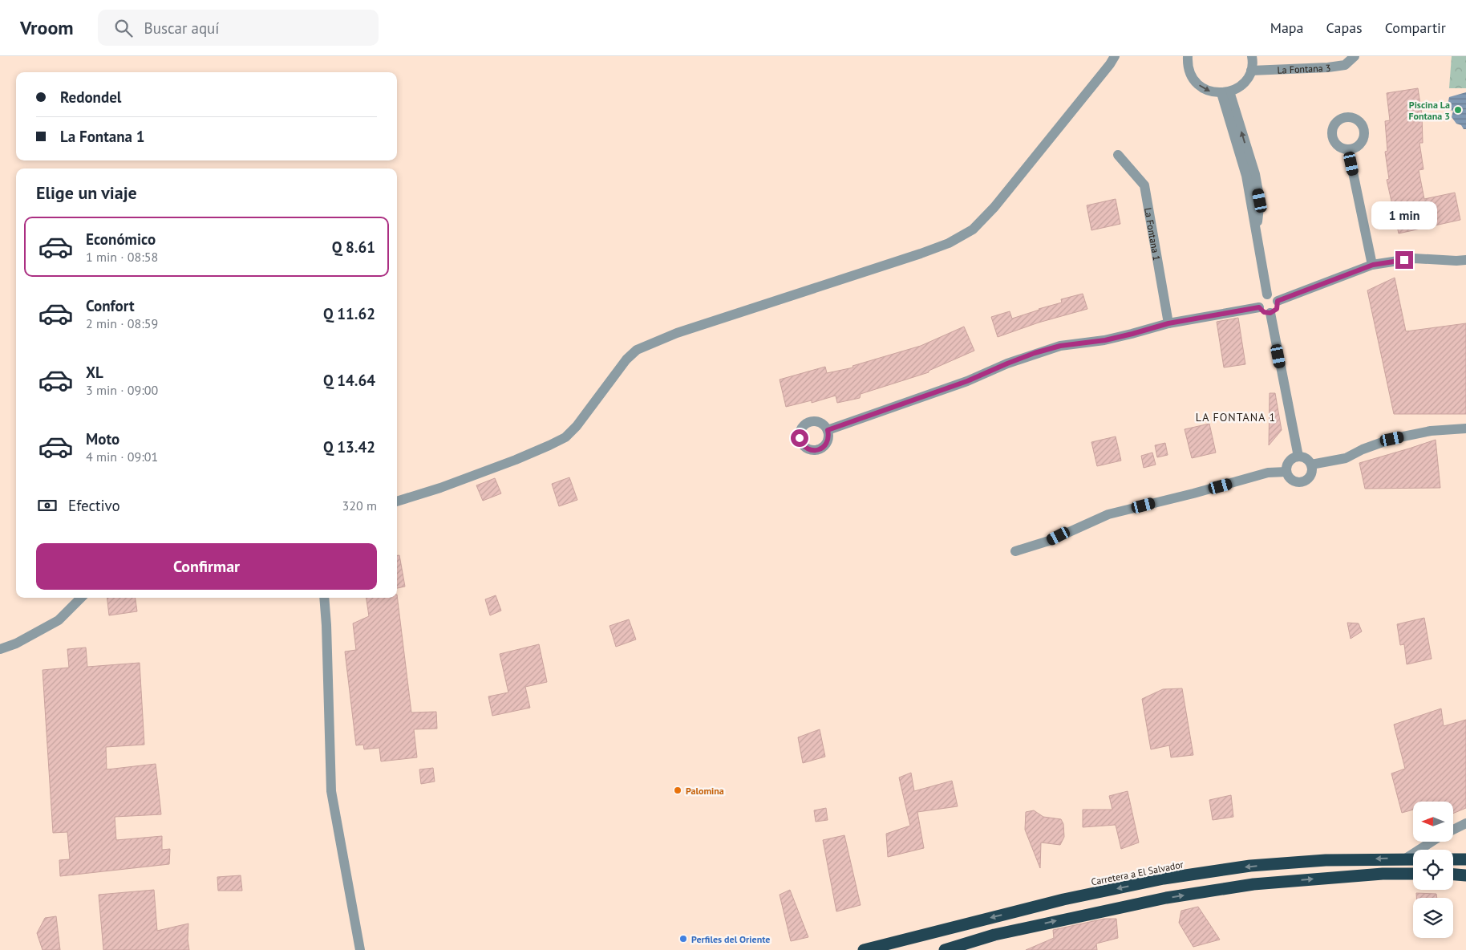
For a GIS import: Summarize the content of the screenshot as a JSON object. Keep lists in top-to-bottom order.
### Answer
{
  "streets": {
    "highway": ["Carretera a El Salvador"],
    "street": ["La Fontana 3", "La Fontana 1"]
  },
  "districts": ["LA FONTANA 1"],
  "places": ["Piscina La Fontana 3", "Palomina", "Perfiles del Oriente"],
  "north": "left",
  "page": {
    "header": "Vroom",
    "search": "Buscar aquí",
    "nav": ["Mapa", "Capas", "Compartir"],
    "banner": ["Redondel", "La Fontana 1"],
    "heading": "Elige un viaje",
    "bubble": "1 min",
    "list": [
      {
        "name": "Económico",
        "note": "1 min · 08:58",
        "value": "Q 8.61"
      },
      {
        "name": "Confort",
        "note": "2 min · 08:59",
        "value": "Q 11.62"
      },
      {
        "name": "XL",
        "note": "3 min · 09:00",
        "value": "Q 14.64"
      },
      {
        "name": "Moto",
        "note": "4 min · 09:01",
        "value": "Q 13.42"
      }
    ],
    "pay": ["Efectivo", "320 m"],
    "buttons": "Confirmar"
  }
}
